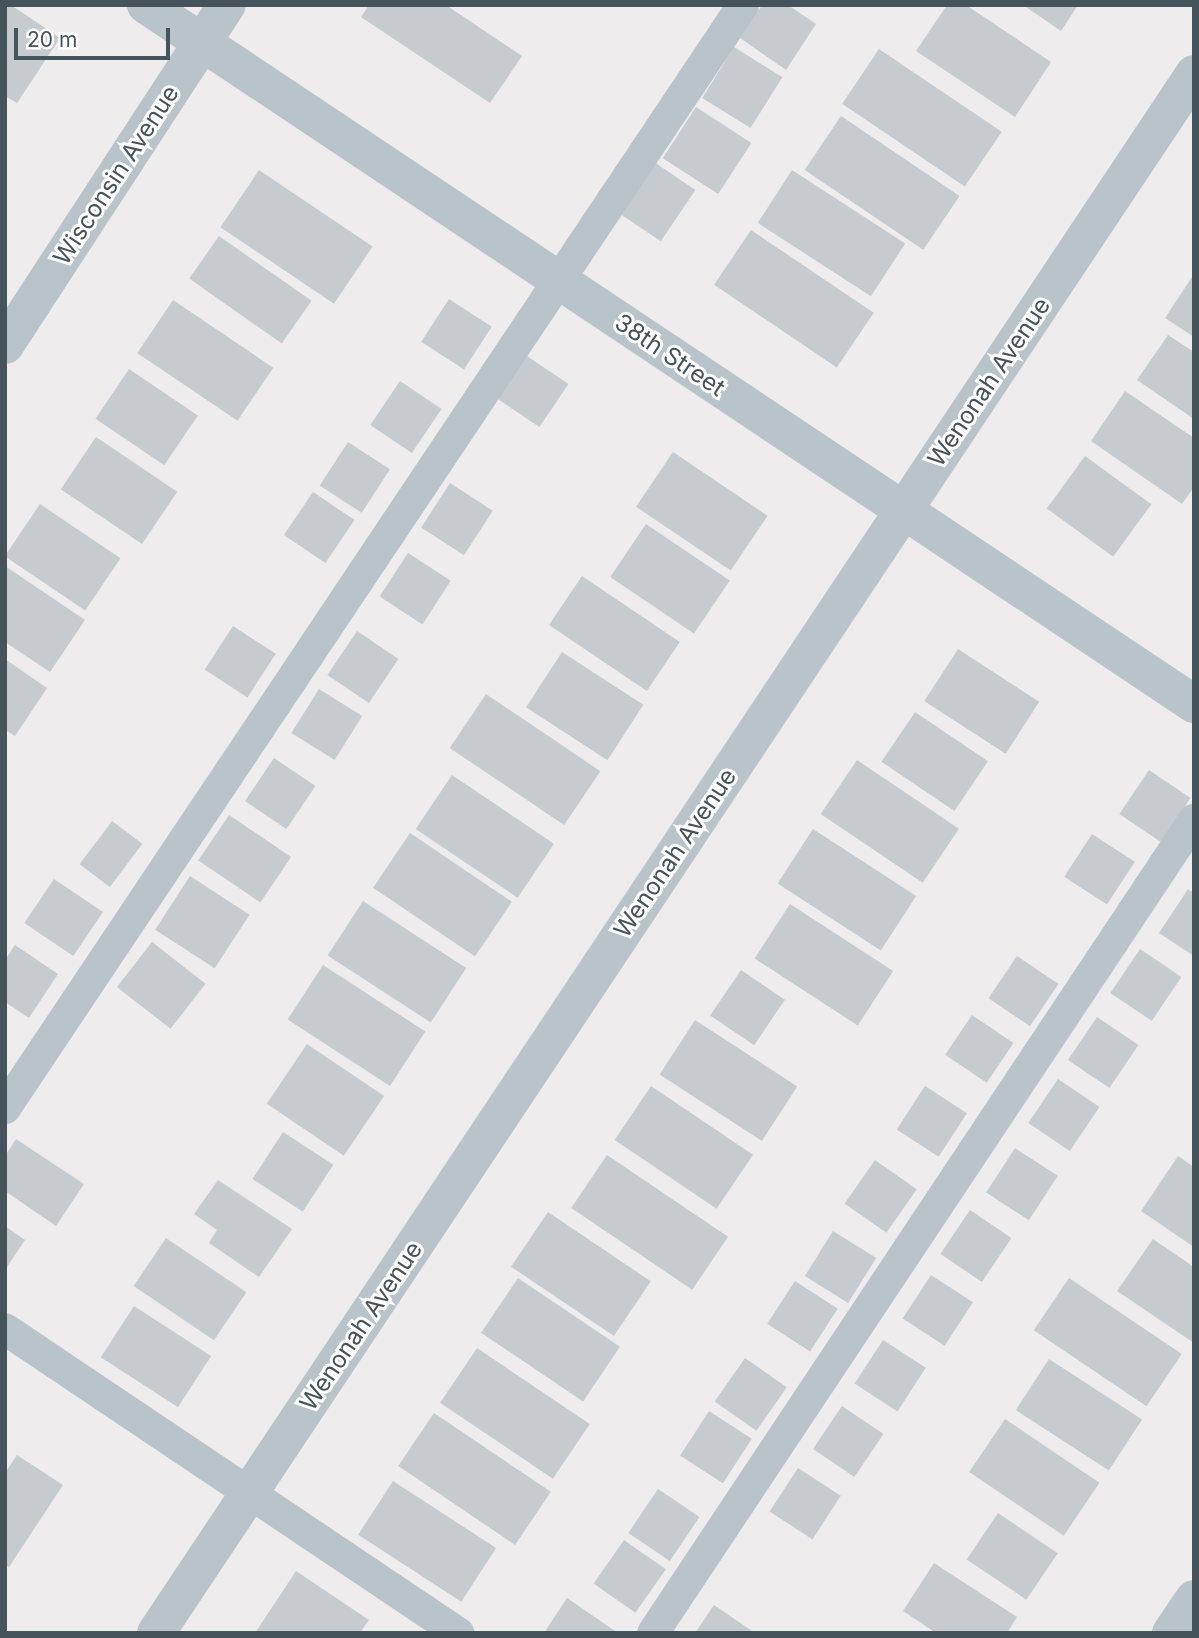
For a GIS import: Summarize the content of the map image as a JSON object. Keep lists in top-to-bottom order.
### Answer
{
  "streets": {
    "street": ["Wisconsin Avenue", "38th Street", "Wenonah Avenue"]
  },
  "crossings": [
    ["Wisconsin Avenue", "38th Street"],
    ["38th Street", "Wenonah Avenue"]
  ],
  "scale_bar": "20 m"
}
